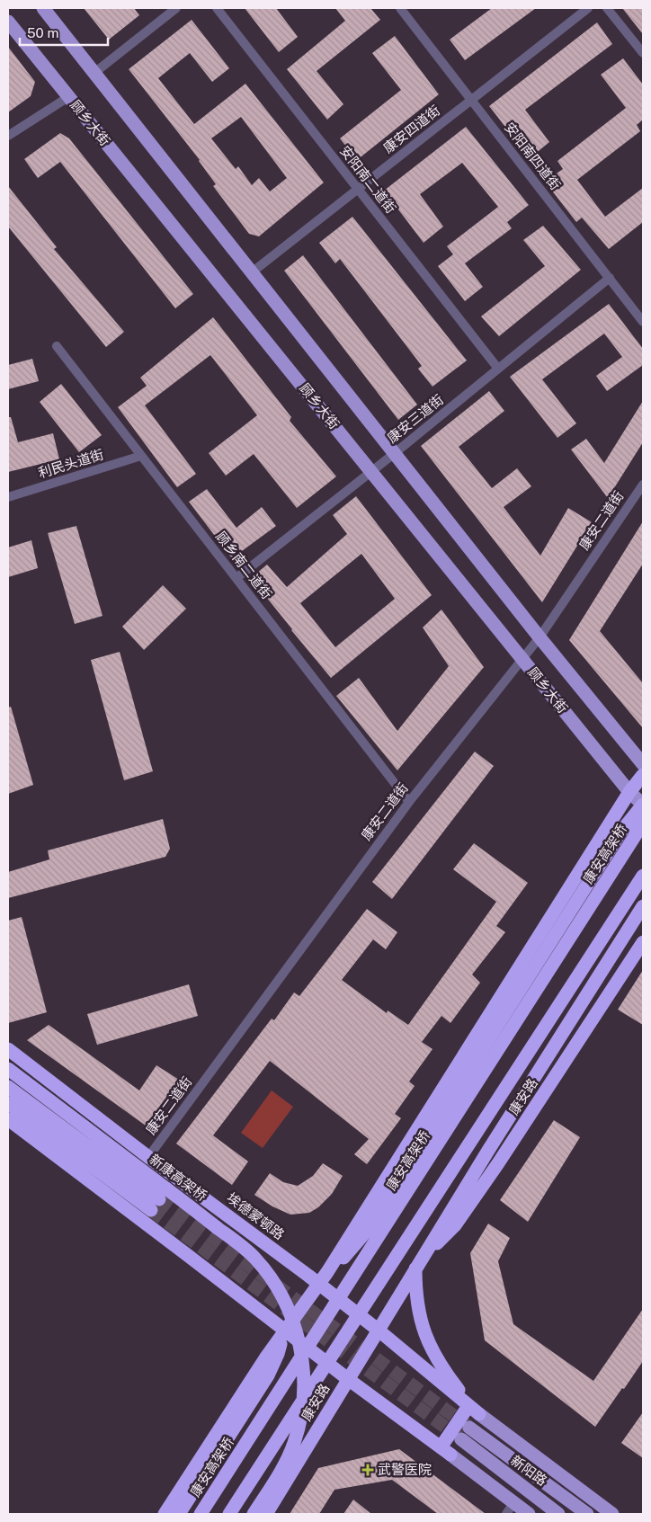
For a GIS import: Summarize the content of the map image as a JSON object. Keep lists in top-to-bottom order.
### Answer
{
  "streets": {
    "highway": [
      "康安高架桥",
      "康安路",
      "新康高架桥",
      "埃德蒙顿路"
    ],
    "main road": ["顾乡大街", "新阳路"],
    "street": [
      "康安四道街",
      "安阳南四道街",
      "安阳南二道街",
      "康安三道街",
      "利民头道街",
      "康安二道街",
      "顾乡南二道街"
    ]
  },
  "crossings": [
    ["顾乡大街", "康安四道街"],
    ["顾乡大街", "康安三道街"],
    ["顾乡大街", "康安二道街"],
    ["康安四道街", "安阳南四道街"],
    ["康安四道街", "安阳南二道街"],
    ["安阳南四道街", "康安三道街"],
    ["安阳南二道街", "康安三道街"],
    ["康安三道街", "顾乡南二道街"],
    ["利民头道街", "顾乡南二道街"],
    ["康安二道街", "顾乡南二道街"],
    ["康安二道街", "埃德蒙顿路"],
    ["康安路", "埃德蒙顿路"]
  ],
  "places": {
    "health": ["武警医院"]
  },
  "scale_bar": "50 m"
}
